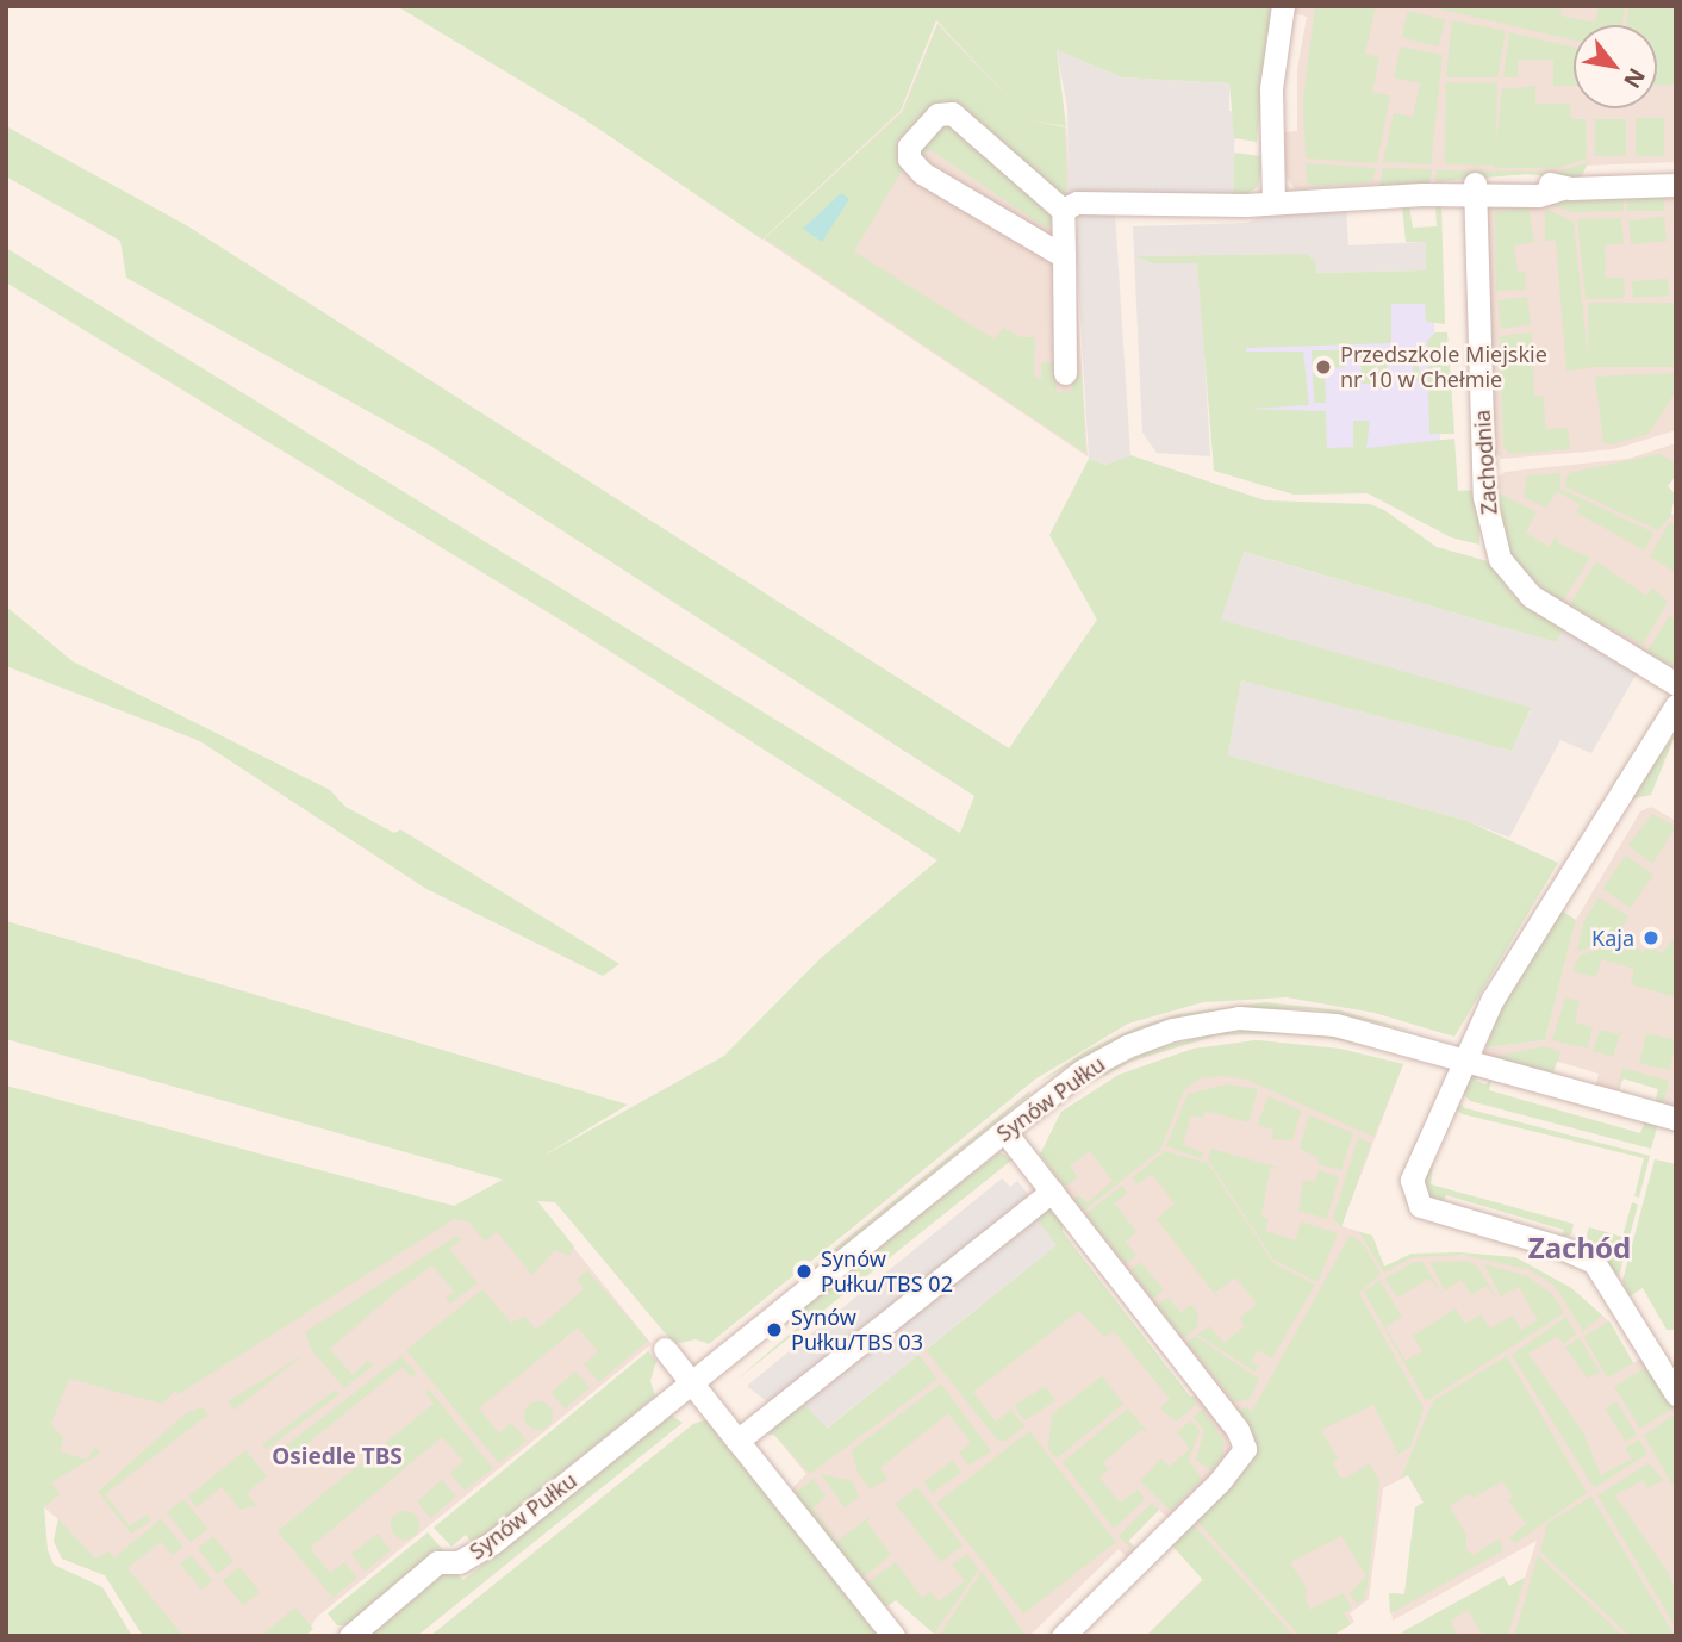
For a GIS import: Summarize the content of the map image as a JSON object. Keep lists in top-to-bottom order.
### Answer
{
  "streets": {
    "street": ["Zachodnia", "Synów Pułku"]
  },
  "districts": ["Zachód", "Osiedle TBS"],
  "places": [
    "Przedszkole Miejskie nr 10 w Chełmie",
    "Kaja",
    "Synów Pułku/TBS 02",
    "Synów Pułku/TBS 03"
  ],
  "north": "bottom right"
}
